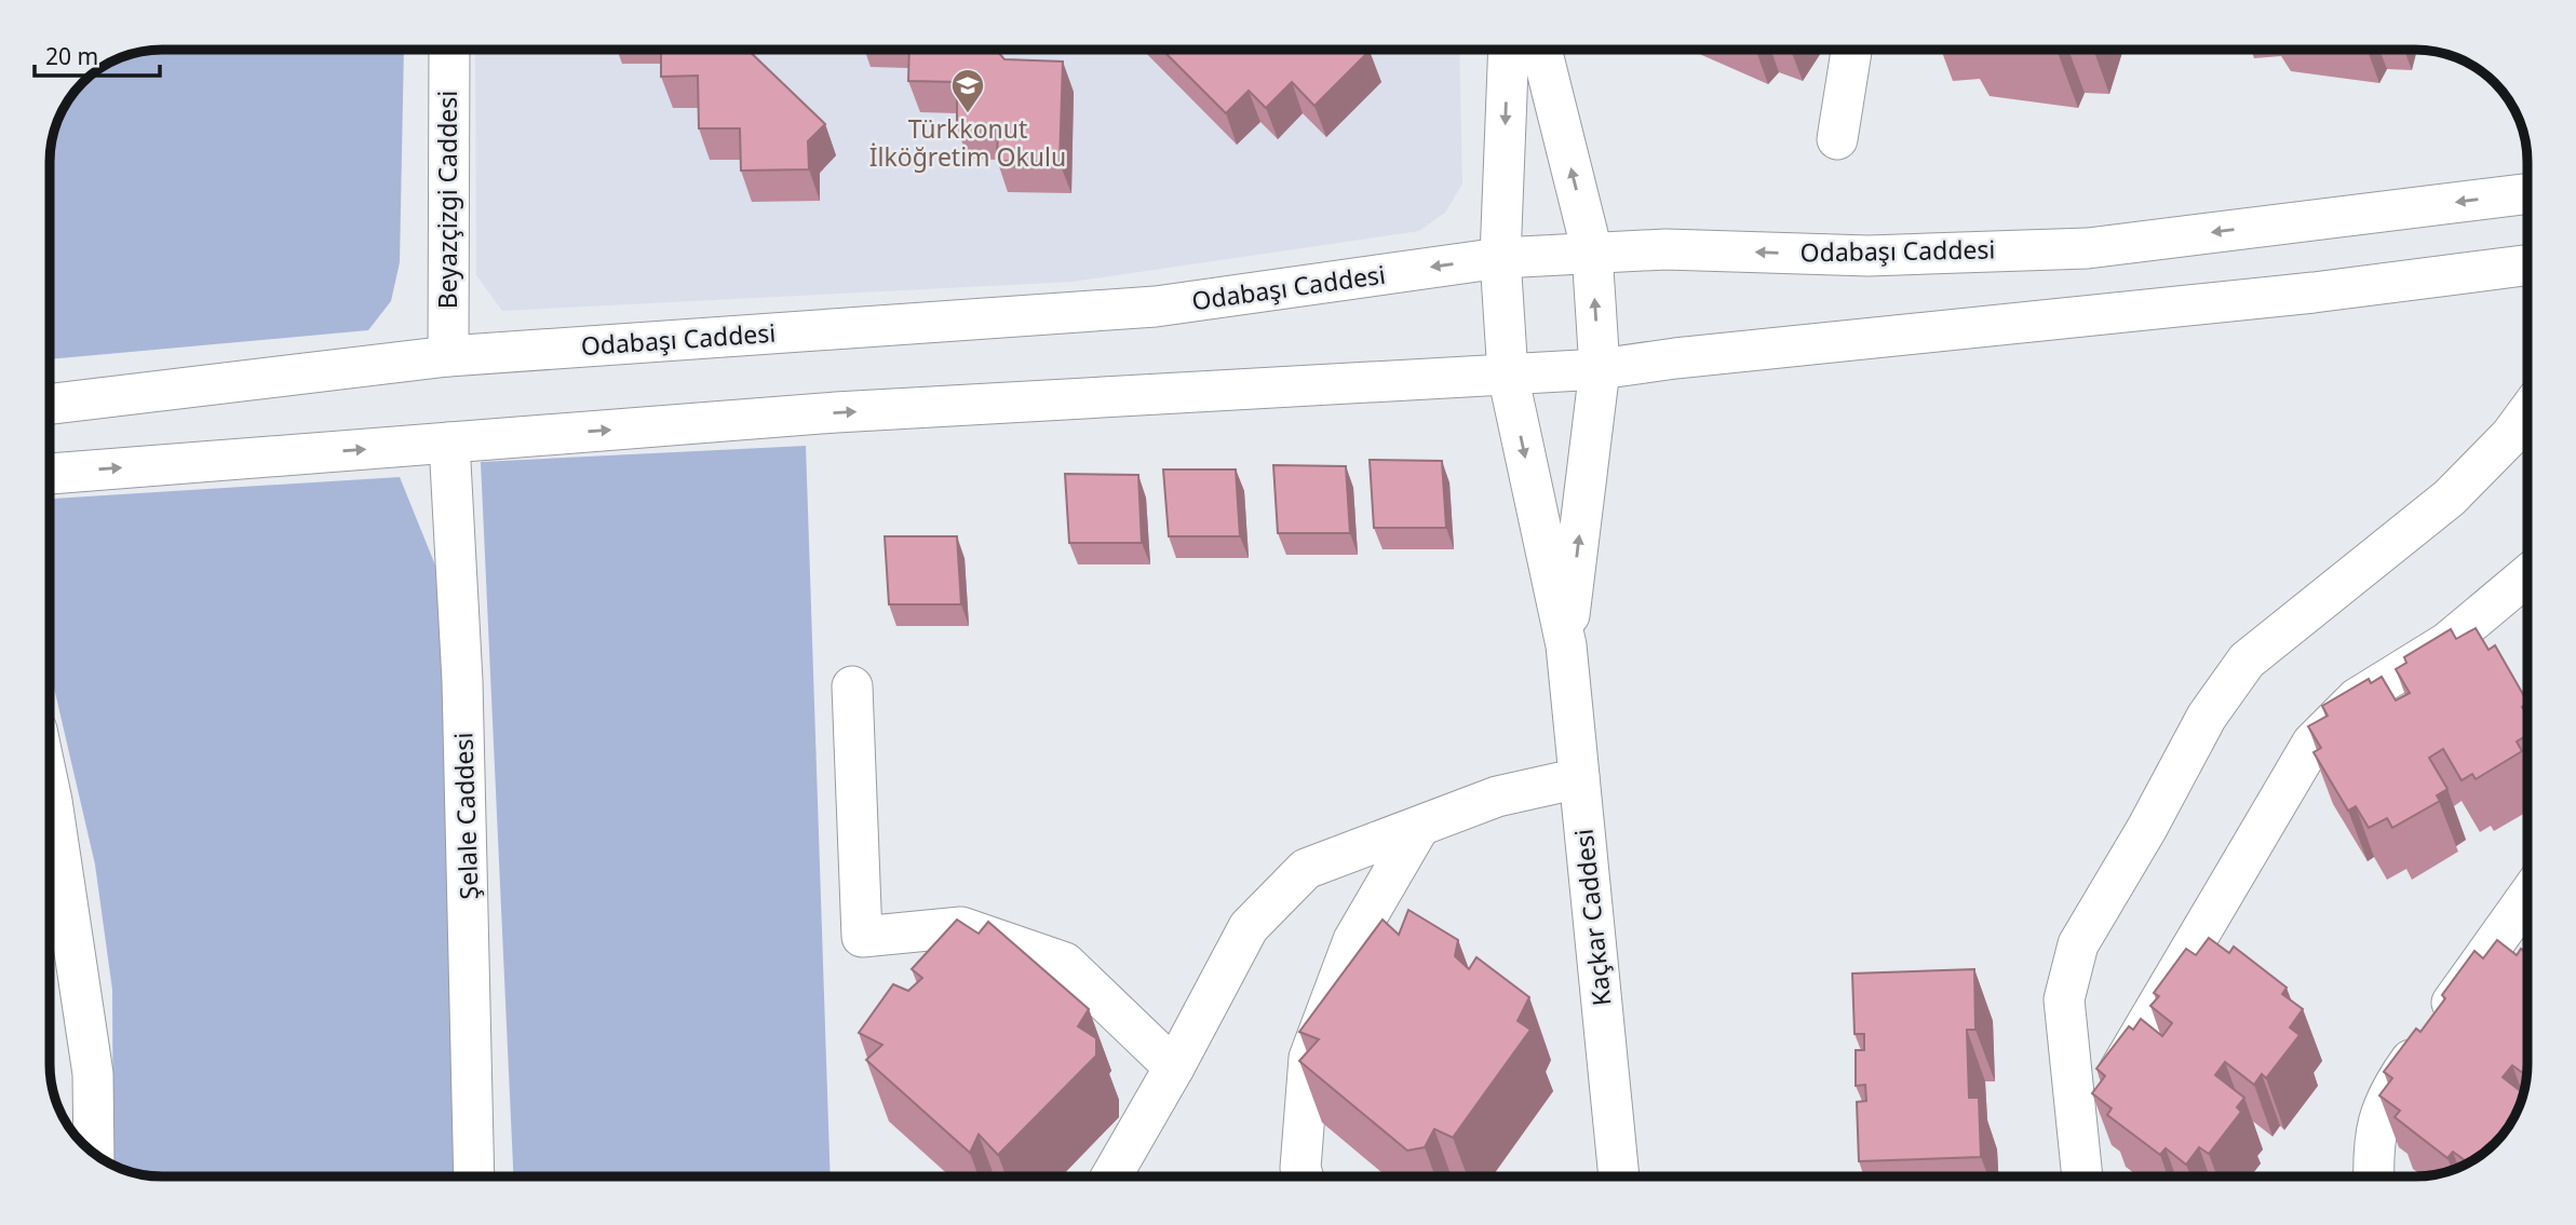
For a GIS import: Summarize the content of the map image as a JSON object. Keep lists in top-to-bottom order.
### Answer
{
  "streets": {
    "street": [
      "Beyazçizgi Caddesi",
      "Odabaşı Caddesi",
      "Şelale Caddesi",
      "Kaçkar Caddesi"
    ]
  },
  "crossings": [
    ["Beyazçizgi Caddesi", "Odabaşı Caddesi"],
    ["Odabaşı Caddesi", "Kaçkar Caddesi"]
  ],
  "places": {
    "school or university": ["Türkkonut İlköğretim Okulu"]
  },
  "scale_bar": "20 m"
}
